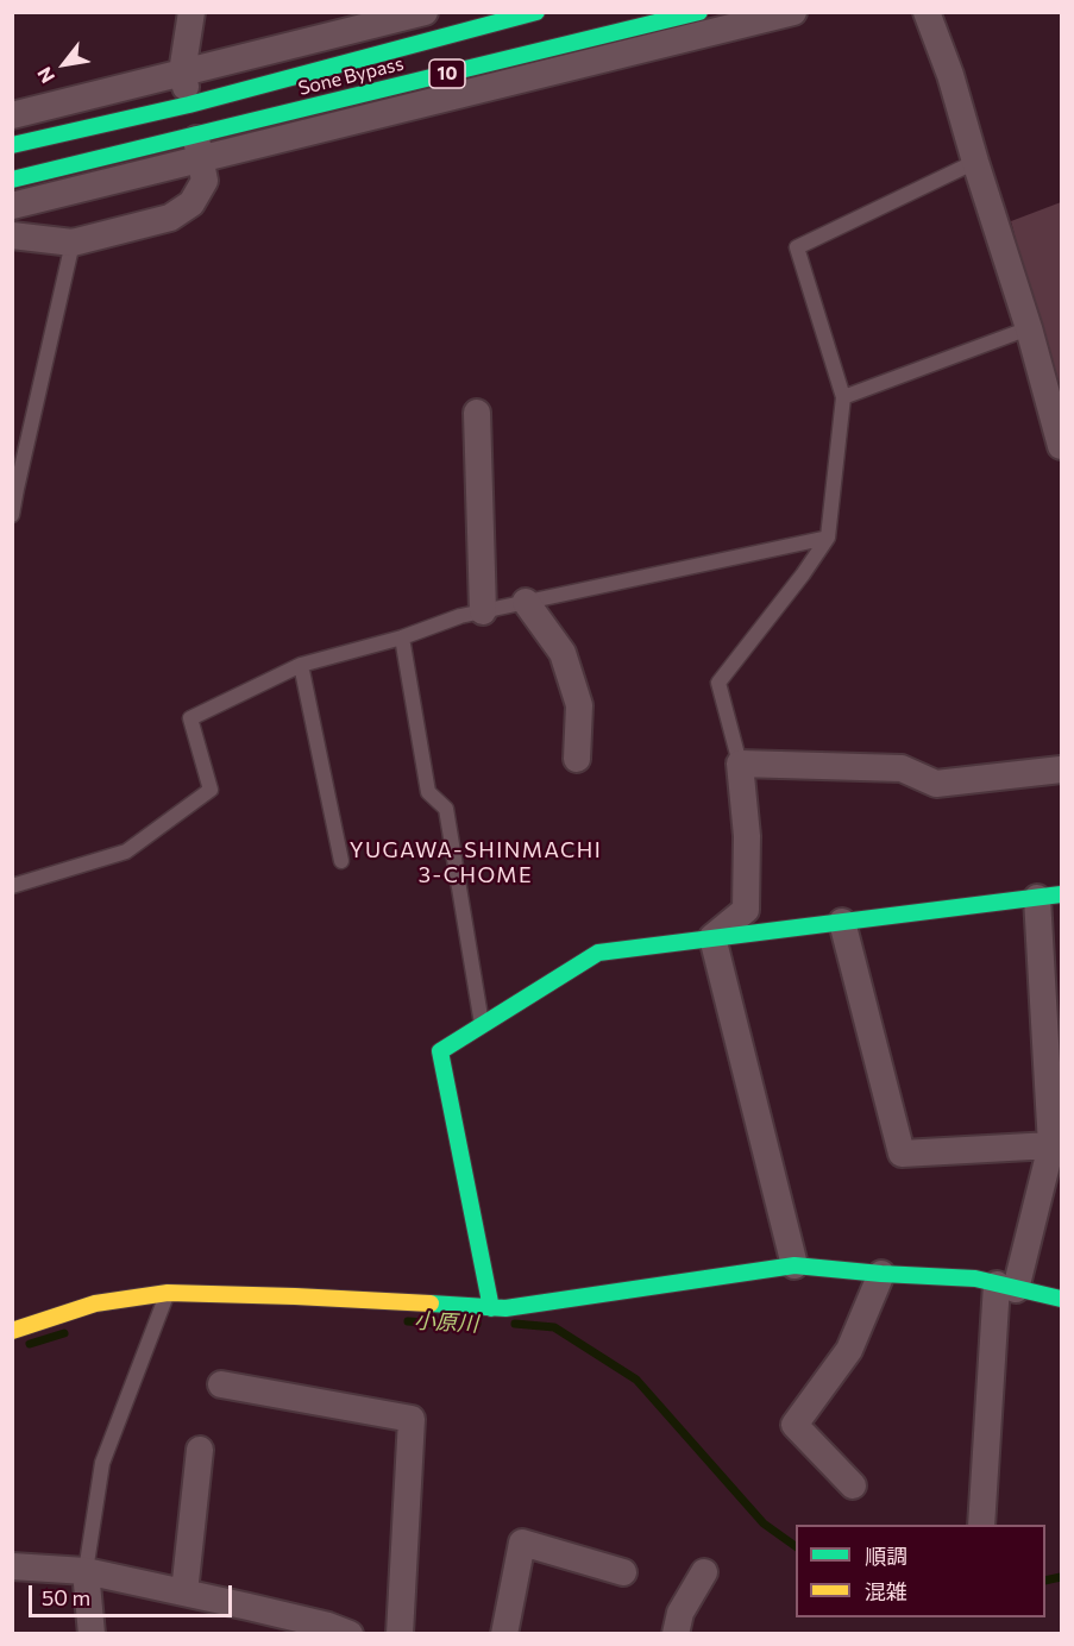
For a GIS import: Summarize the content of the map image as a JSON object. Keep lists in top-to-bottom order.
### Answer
{
  "streets": {
    "main road": ["10", "Sone Bypass"]
  },
  "districts": ["YUGAWA-SHINMACHI 3-CHOME"],
  "water": ["小原川"],
  "legend": ["順調", "混雑"],
  "scale_bar": "50 m",
  "north": "bottom left"
}
